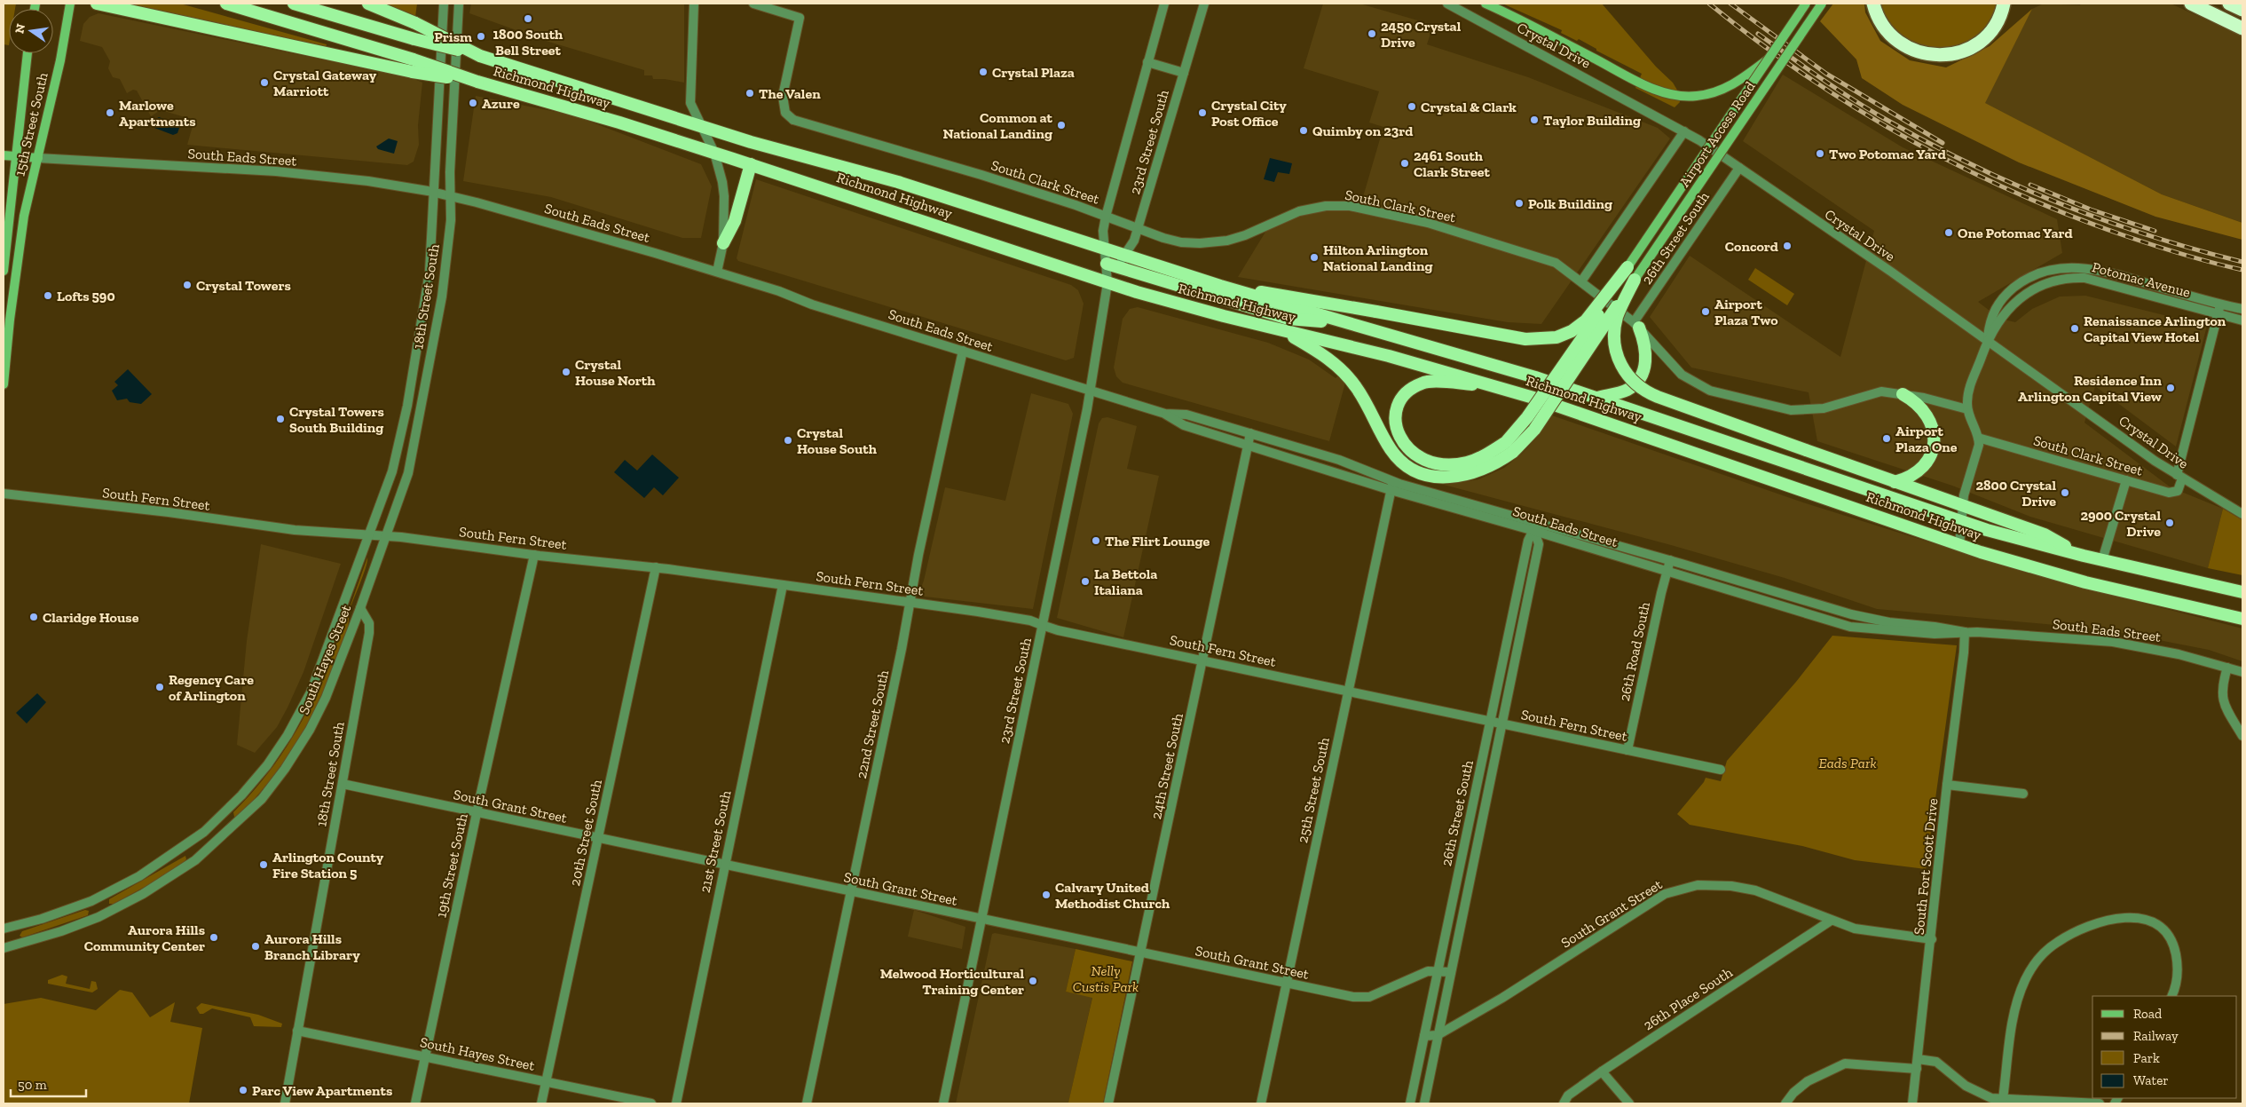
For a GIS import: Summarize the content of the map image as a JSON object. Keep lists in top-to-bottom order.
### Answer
{
  "streets": {
    "highway": ["Richmond Highway"],
    "main road": ["15th Street South", "Airport Access Road", "South Eads Street"],
    "street": [
      "Crystal Drive",
      "23rd Street South",
      "South Clark Street",
      "26th Street South",
      "Potomac Avenue",
      "18th Street South",
      "South Fern Street",
      "26th Road South",
      "South Hayes Street",
      "22nd Street South",
      "24th Street South",
      "25th Street South",
      "South Grant Street",
      "20th Street South",
      "21st Street South",
      "19th Street South",
      "South Fort Scott Drive",
      "26th Place South"
    ]
  },
  "crossings": [
    ["Crystal Drive", "South Clark Street"],
    ["Crystal Drive", "26th Street South"],
    ["Crystal Drive", "Potomac Avenue"],
    ["Richmond Highway", "23rd Street South"],
    ["15th Street South", "South Eads Street"],
    ["23rd Street South", "South Eads Street"],
    ["23rd Street South", "South Clark Street"],
    ["23rd Street South", "South Fern Street"],
    ["23rd Street South", "South Grant Street"],
    ["South Eads Street", "26th Street South"],
    ["South Eads Street", "18th Street South"],
    ["South Eads Street", "26th Road South"],
    ["South Eads Street", "22nd Street South"],
    ["South Eads Street", "24th Street South"],
    ["South Eads Street", "25th Street South"],
    ["South Eads Street", "South Fort Scott Drive"],
    ["South Clark Street", "26th Street South"],
    ["26th Street South", "South Fern Street"],
    ["26th Street South", "South Grant Street"],
    ["18th Street South", "South Fern Street"],
    ["18th Street South", "South Hayes Street"],
    ["18th Street South", "South Grant Street"],
    ["South Fern Street", "26th Road South"],
    ["South Fern Street", "South Hayes Street"],
    ["South Fern Street", "22nd Street South"],
    ["South Fern Street", "24th Street South"],
    ["South Fern Street", "25th Street South"],
    ["South Fern Street", "20th Street South"],
    ["South Fern Street", "21st Street South"],
    ["South Fern Street", "19th Street South"],
    ["South Hayes Street", "20th Street South"],
    ["South Hayes Street", "19th Street South"],
    ["22nd Street South", "South Grant Street"],
    ["24th Street South", "South Grant Street"],
    ["25th Street South", "South Grant Street"],
    ["South Grant Street", "20th Street South"],
    ["South Grant Street", "21st Street South"],
    ["South Grant Street", "19th Street South"],
    ["South Grant Street", "South Fort Scott Drive"],
    ["South Grant Street", "26th Place South"]
  ],
  "parks": ["Eads Park", "Nelly Custis Park"],
  "places": [
    "1800 South Bell Street",
    "2450 Crystal Drive",
    "Prism",
    "Crystal Plaza",
    "Crystal Gateway Marriott",
    "The Valen",
    "Azure",
    "Crystal & Clark",
    "Marlowe Apartments",
    "Crystal City Post Office",
    "Taylor Building",
    "Common at National Landing",
    "Quimby on 23rd",
    "Two Potomac Yard",
    "2461 South Clark Street",
    "Polk Building",
    "One Potomac Yard",
    "Concord",
    "Hilton Arlington National Landing",
    "Crystal Towers",
    "Lofts 590",
    "Airport Plaza Two",
    "Renaissance Arlington Capital View Hotel",
    "Crystal House North",
    "Residence Inn Arlington Capital View",
    "Crystal Towers South Building",
    "Airport Plaza One",
    "Crystal House South",
    "2800 Crystal Drive",
    "2900 Crystal Drive",
    "The Flirt Lounge",
    "La Bettola Italiana",
    "Claridge House",
    "Regency Care of Arlington",
    "Arlington County Fire Station 5",
    "Calvary United Methodist Church",
    "Aurora Hills Community Center",
    "Aurora Hills Branch Library",
    "Melwood Horticultural Training Center",
    "Parc View Apartments"
  ],
  "legend": [
    "Road",
    "Railway",
    "Park",
    "Water"
  ],
  "scale_bar": "50 m",
  "north": "left"
}
